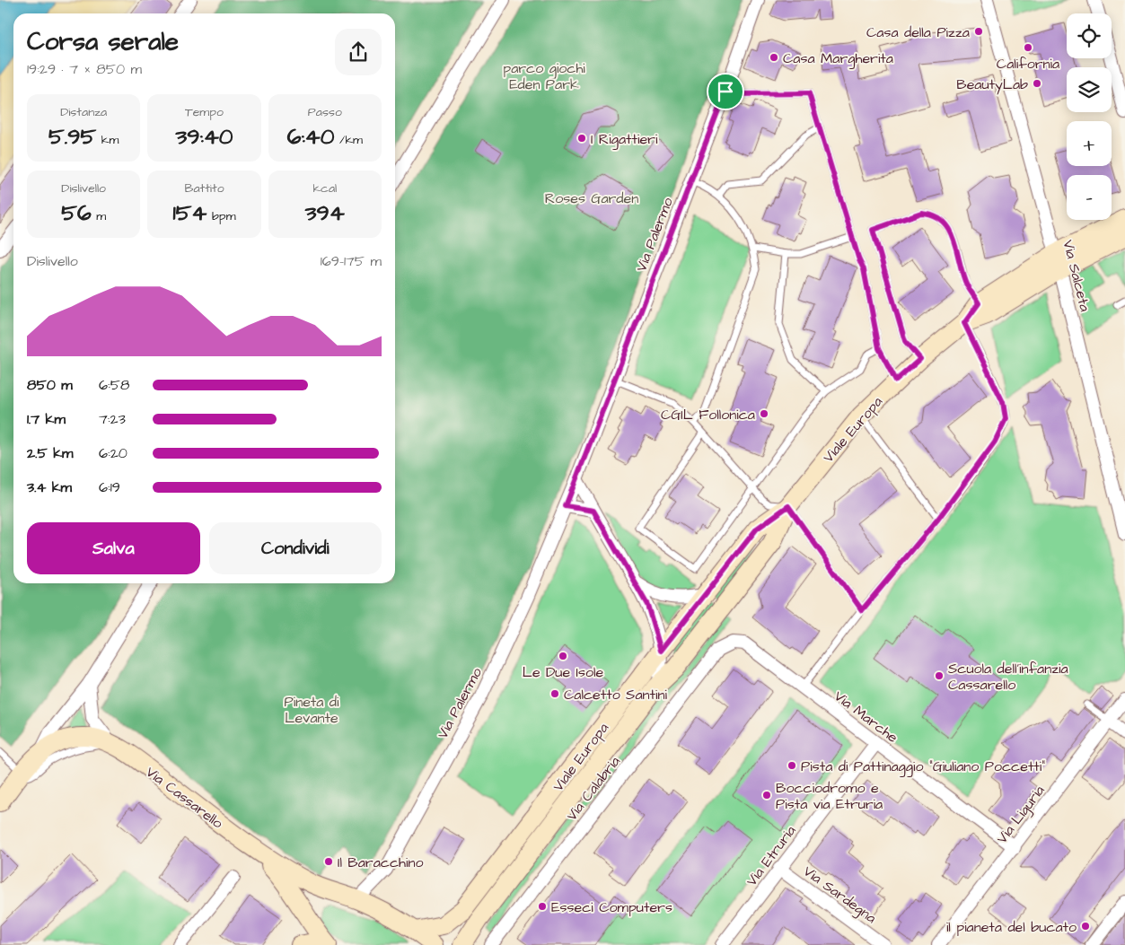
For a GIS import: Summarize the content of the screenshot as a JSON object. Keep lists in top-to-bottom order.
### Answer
{
  "streets": {
    "main road": ["Viale Europa", "Via Cassarello"],
    "street": [
      "Via Palermo",
      "Via Salceta",
      "Via Marche",
      "Via Calabria",
      "Via Liguria",
      "Via Etruria",
      "Via Sardegna"
    ]
  },
  "crossings": [
    ["Via Palermo", "Via Cassarello"],
    ["Via Salceta", "Viale Europa"],
    ["Viale Europa", "Via Cassarello"],
    ["Via Marche", "Via Calabria"],
    ["Via Marche", "Via Liguria"],
    ["Via Marche", "Via Etruria"],
    ["Via Etruria", "Via Sardegna"]
  ],
  "parks": ["parco giochi Eden Park", "Roses Garden", "Pineta di Levante"],
  "places": [
    "Casa della Pizza",
    "California",
    "Casa Margherita",
    "BeautyLab",
    "I Rigattieri",
    "CGIL Follonica",
    "Le Due Isole",
    "Scuola dell'infanzia Cassarello",
    "Calcetto Santini",
    "Pista di Pattinaggio \"Giuliano Poccetti\"",
    "Bocciodromo e Pista via Etruria",
    "Il Baracchino",
    "Esseci Computers",
    "il pianeta del bucato"
  ],
  "page": {
    "map_buttons": ["+", "−"],
    "heading": ["Corsa serale", "19:29 · 7 × 850 m"],
    "stats": [
      ["Distanza", "5.95 km"],
      ["Tempo", "39:40"],
      ["Passo", "6:40 /km"],
      ["Dislivello", "56 m"],
      ["Battito", "154 bpm"],
      ["kcal", "394"]
    ],
    "chart": ["Dislivello", "169–175 m"],
    "list": [
      {
        "name": "850 m",
        "note": "6:58"
      },
      {
        "name": "1.7 km",
        "note": "7:23"
      },
      {
        "name": "2.5 km",
        "note": "6:20"
      },
      {
        "name": "3.4 km",
        "note": "6:19"
      }
    ],
    "buttons": ["Salva", "Condividi"]
  }
}
